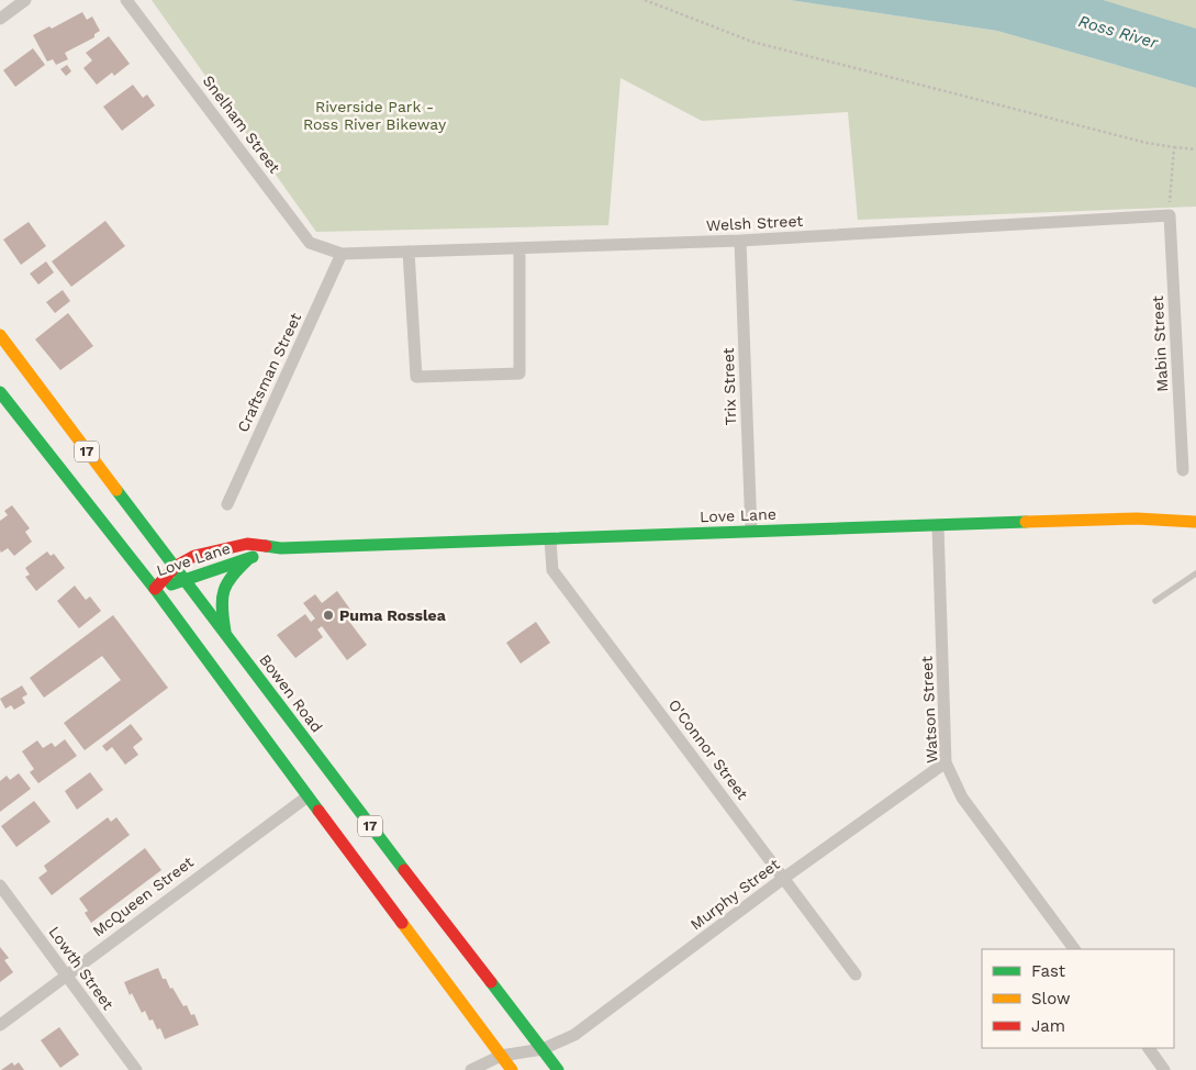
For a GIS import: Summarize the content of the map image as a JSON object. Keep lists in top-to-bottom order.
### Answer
{
  "streets": {
    "main road": ["17", "Love Lane", "Bowen Road"],
    "street": [
      "Snelham Street",
      "Welsh Street",
      "Mabin Street",
      "Craftsman Street",
      "Trix Street",
      "Watson Street",
      "O'Connor Street",
      "Murphy Street",
      "McQueen Street",
      "Lowth Street"
    ]
  },
  "crossings": [
    ["Snelham Street", "Welsh Street"],
    ["Snelham Street", "Craftsman Street"],
    ["Welsh Street", "Mabin Street"],
    ["Welsh Street", "Craftsman Street"],
    ["Welsh Street", "Trix Street"],
    ["Trix Street", "Love Lane"],
    ["17", "Love Lane"],
    ["17", "Murphy Street"],
    ["17", "McQueen Street"],
    ["Love Lane", "Bowen Road"],
    ["Love Lane", "Watson Street"],
    ["Love Lane", "O'Connor Street"],
    ["Bowen Road", "Murphy Street"],
    ["Watson Street", "Murphy Street"],
    ["O'Connor Street", "Murphy Street"],
    ["McQueen Street", "Lowth Street"]
  ],
  "water": ["Ross River"],
  "parks": ["Riverside Park - Ross River Bikeway"],
  "places": ["Puma Rosslea"],
  "legend": ["Fast", "Slow", "Jam"]
}
